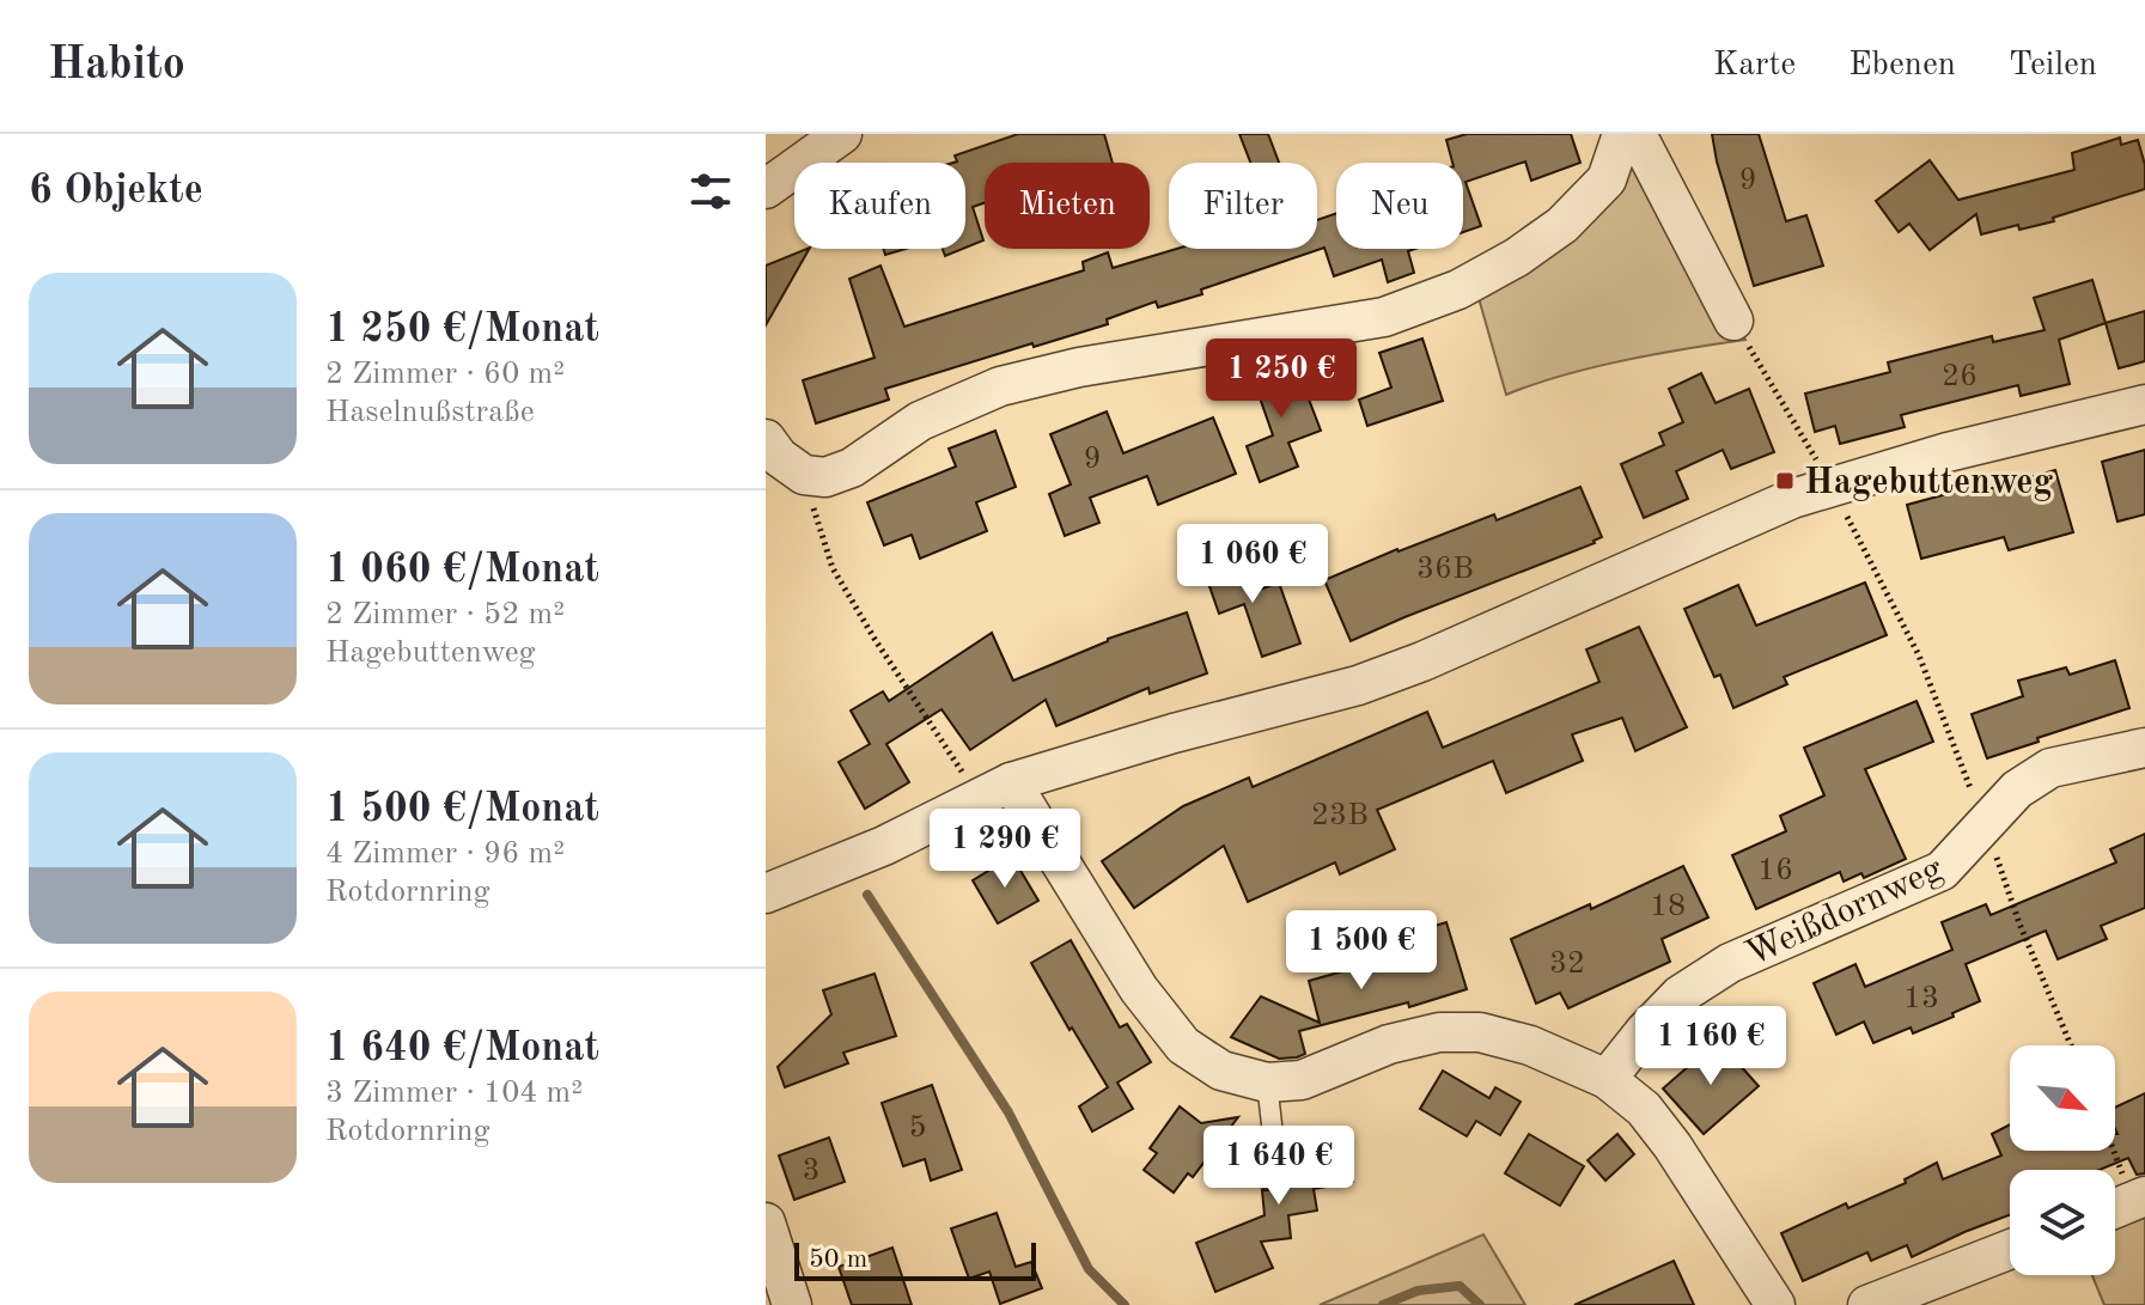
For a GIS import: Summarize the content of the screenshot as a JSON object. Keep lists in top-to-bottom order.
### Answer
{
  "streets": {
    "street": ["Weißdornweg"]
  },
  "places": {
    "transit": ["Hagebuttenweg"]
  },
  "house_numbers": [
    "9",
    "26",
    "9",
    "36B",
    "23B",
    "16",
    "18",
    "32",
    "13",
    "5",
    "3"
  ],
  "scale_bar": "50 m",
  "north": "bottom right",
  "page": {
    "header": "Habito",
    "nav": ["Karte", "Ebenen", "Teilen"],
    "heading": "6 Objekte",
    "chip": [
      "Kaufen",
      "Mieten",
      "Filter",
      "Neu"
    ],
    "list": [
      {
        "name": "1 250 €/Monat",
        "note": "2 Zimmer · 60 m² · Haselnußstraße"
      },
      {
        "name": "1 060 €/Monat",
        "note": "2 Zimmer · 52 m² · Hagebuttenweg"
      },
      {
        "name": "1 500 €/Monat",
        "note": "4 Zimmer · 96 m² · Rotdornring"
      },
      {
        "name": "1 640 €/Monat",
        "note": "3 Zimmer · 104 m² · Rotdornring"
      }
    ],
    "price": [
      "1 250 €",
      "1 060 €",
      "1 290 €",
      "1 500 €",
      "1 160 €",
      "1 640 €"
    ],
    "scale": "50 m"
  }
}
